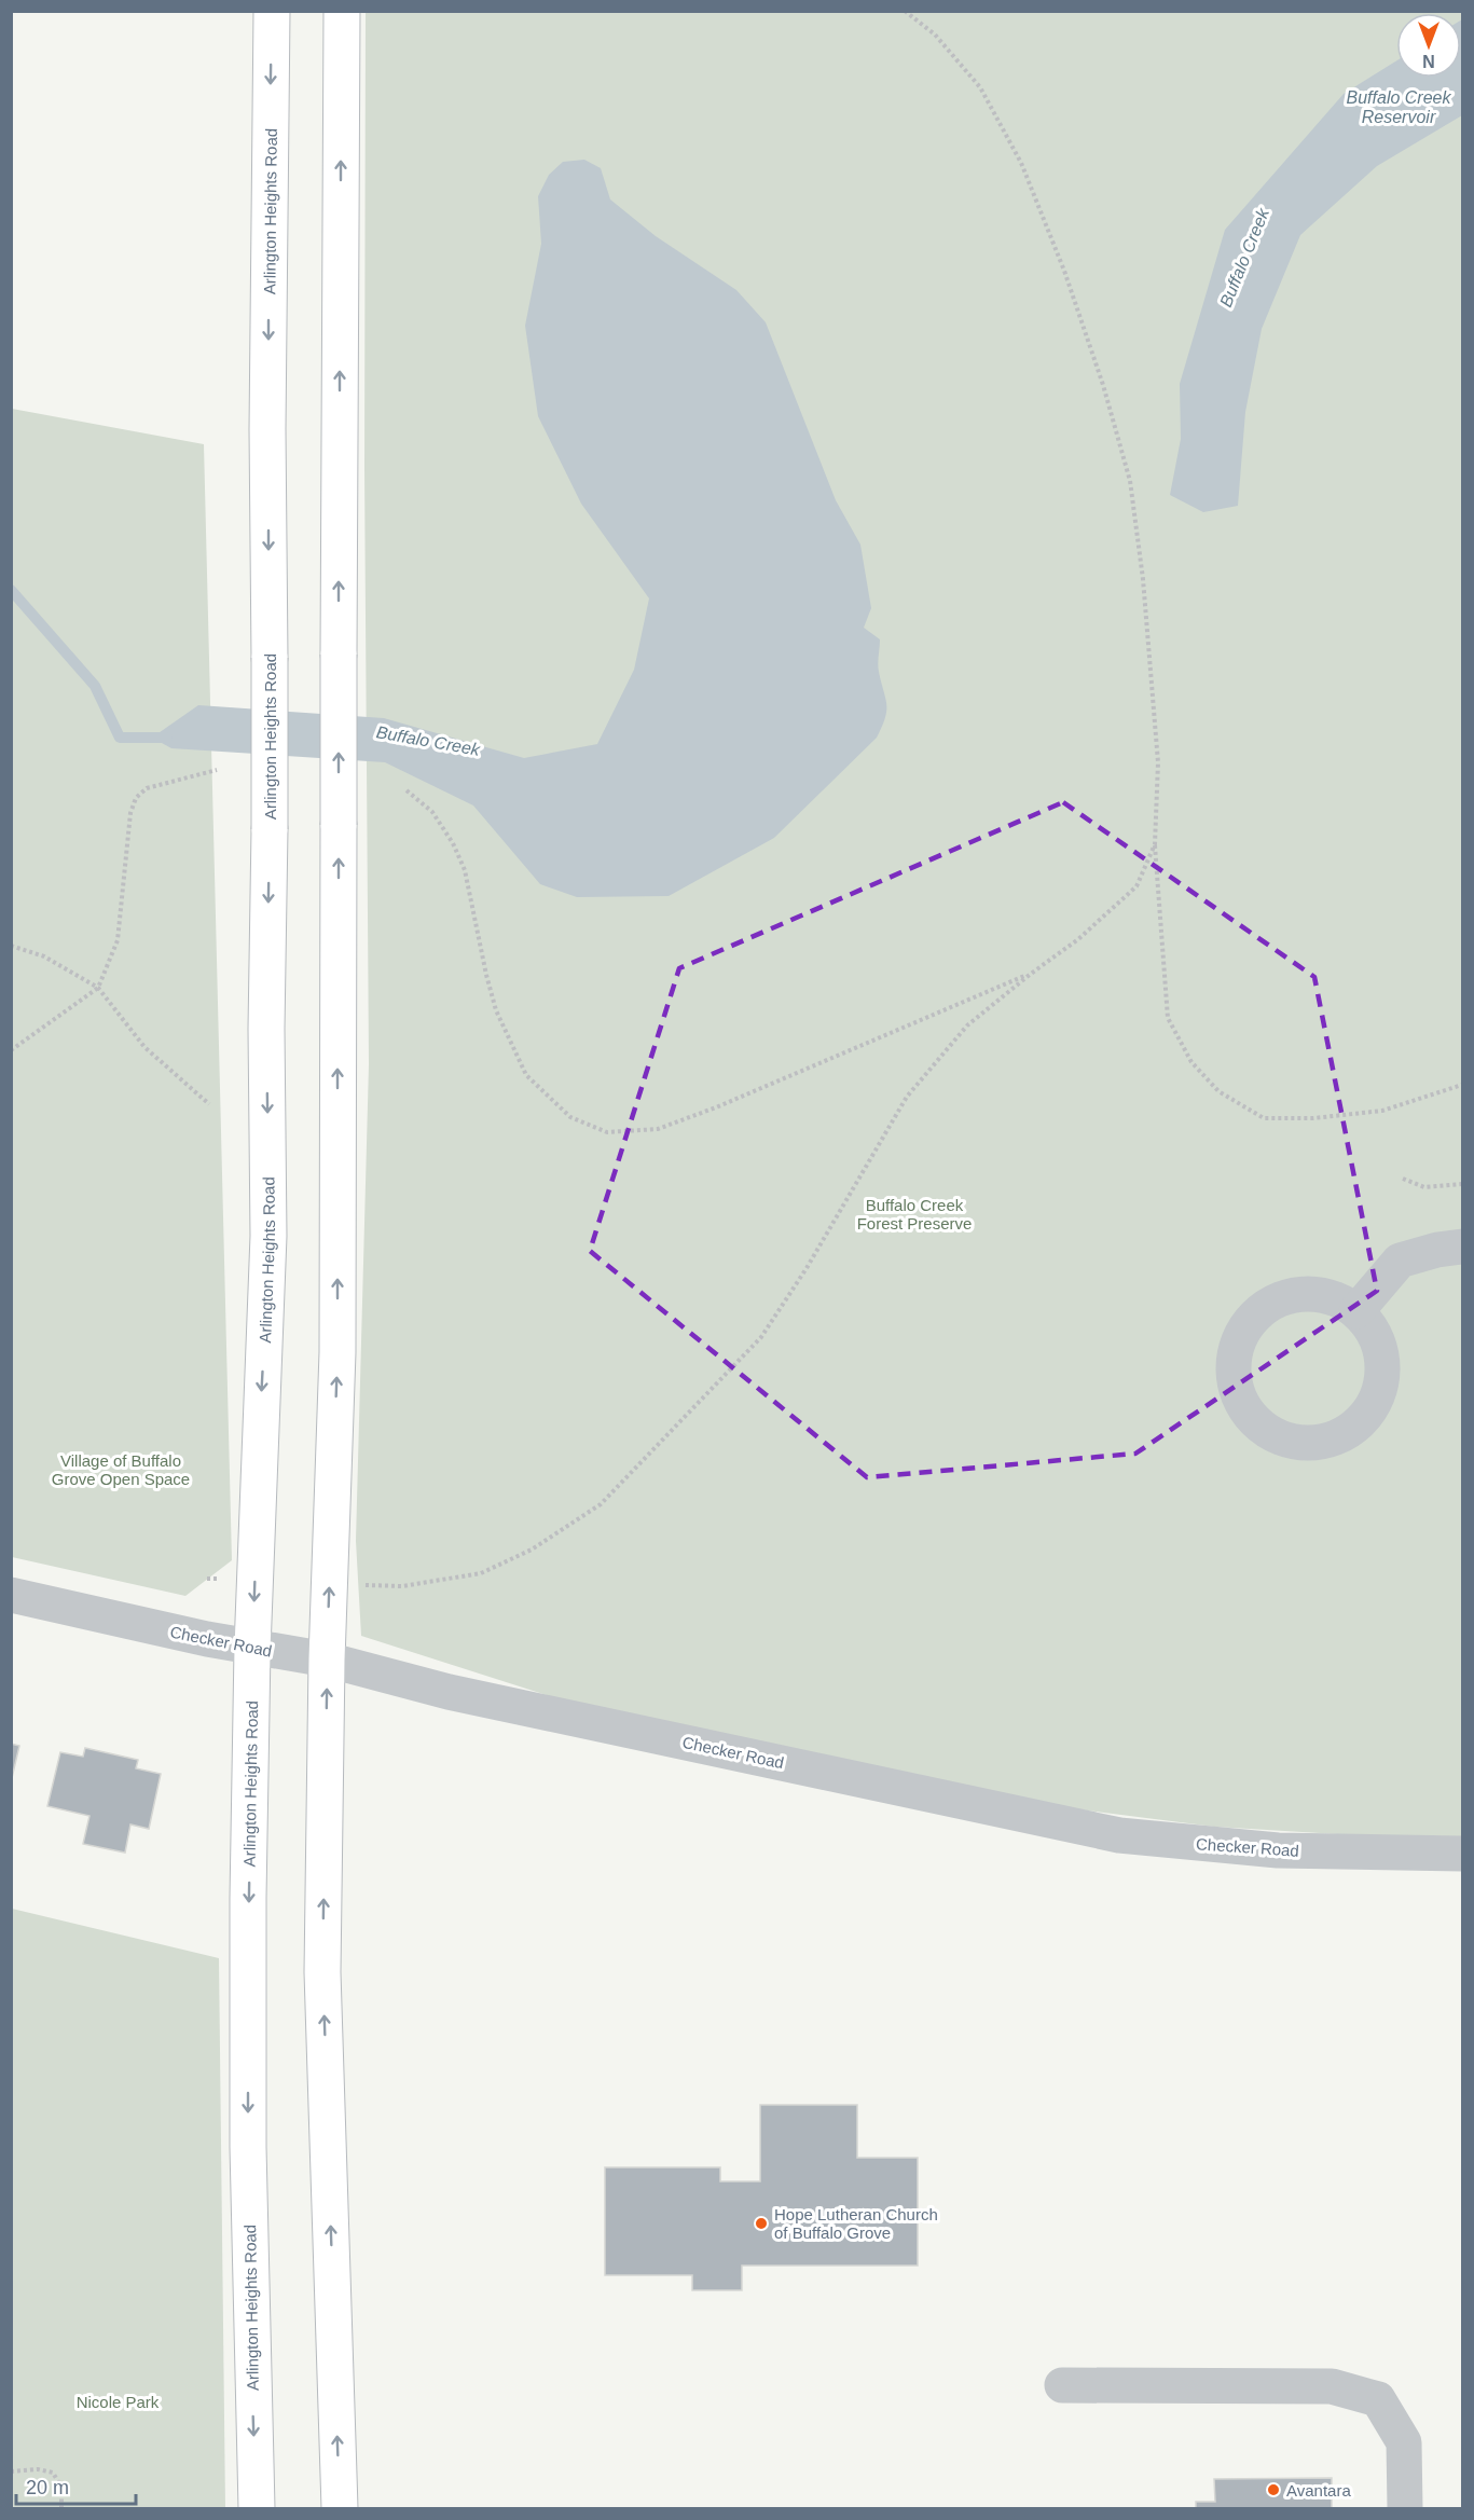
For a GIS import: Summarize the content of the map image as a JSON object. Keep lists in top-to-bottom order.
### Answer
{
  "streets": {
    "main road": ["Arlington Heights Road"],
    "street": ["Checker Road"]
  },
  "crossings": [
    ["Arlington Heights Road", "Checker Road"]
  ],
  "water": ["Buffalo Creek Reservoir", "Buffalo Creek"],
  "parks": ["Buffalo Creek Forest Preserve", "Village of Buffalo Grove Open Space", "Nicole Park"],
  "places": ["Hope Lutheran Church of Buffalo Grove", "Avantara"],
  "scale_bar": "20 m",
  "north": "bottom"
}
